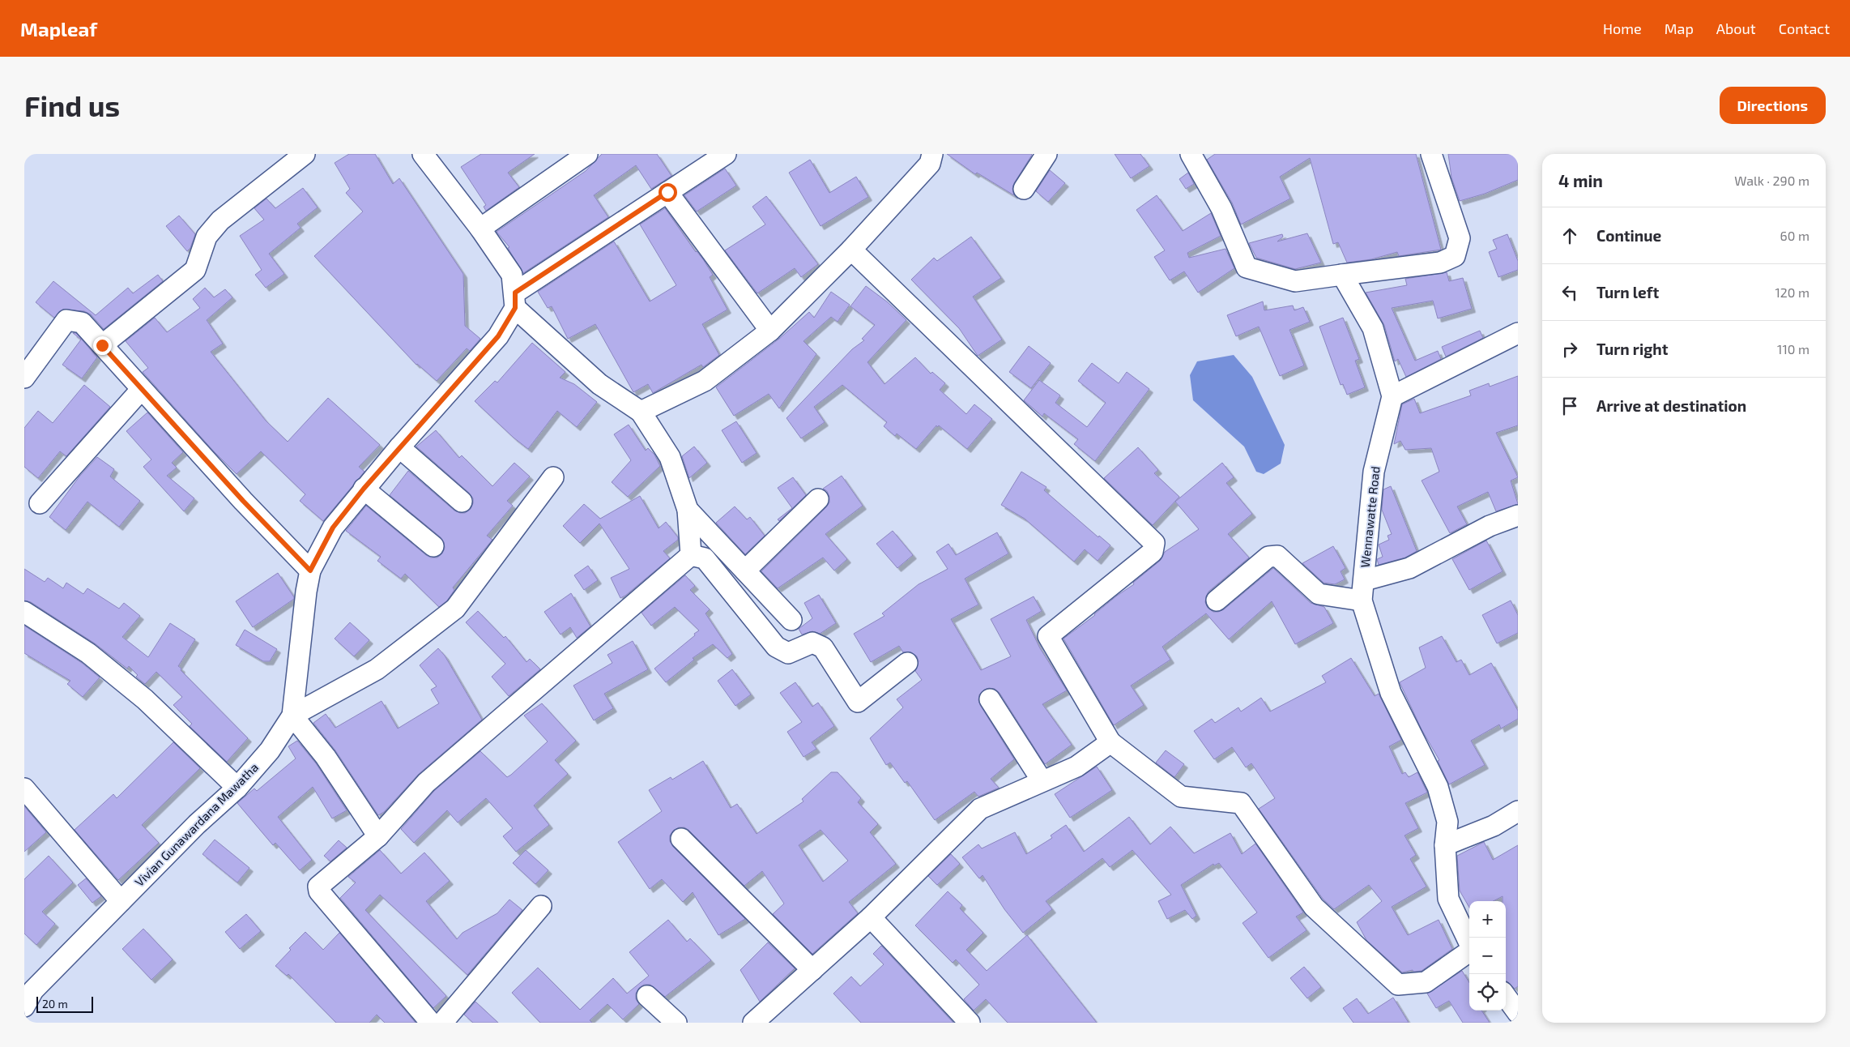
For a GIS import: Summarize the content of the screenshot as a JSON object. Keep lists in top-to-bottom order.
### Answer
{
  "streets": {
    "street": ["Wennawatte Road", "Vivian Gunawardana Mawatha"]
  },
  "scale_bar": "20 m",
  "page": {
    "header": "Mapleaf",
    "nav": [
      "Home",
      "Map",
      "About",
      "Contact"
    ],
    "buttons": "Directions",
    "title": "Find us",
    "heading": ["4 min", "Walk · 290 m"],
    "list": [
      ["Continue", "60 m"],
      ["Turn left", "120 m"],
      ["Turn right", "110 m"],
      "Arrive at destination"
    ],
    "map_buttons": ["+", "−"],
    "scale": "20 m"
  }
}
